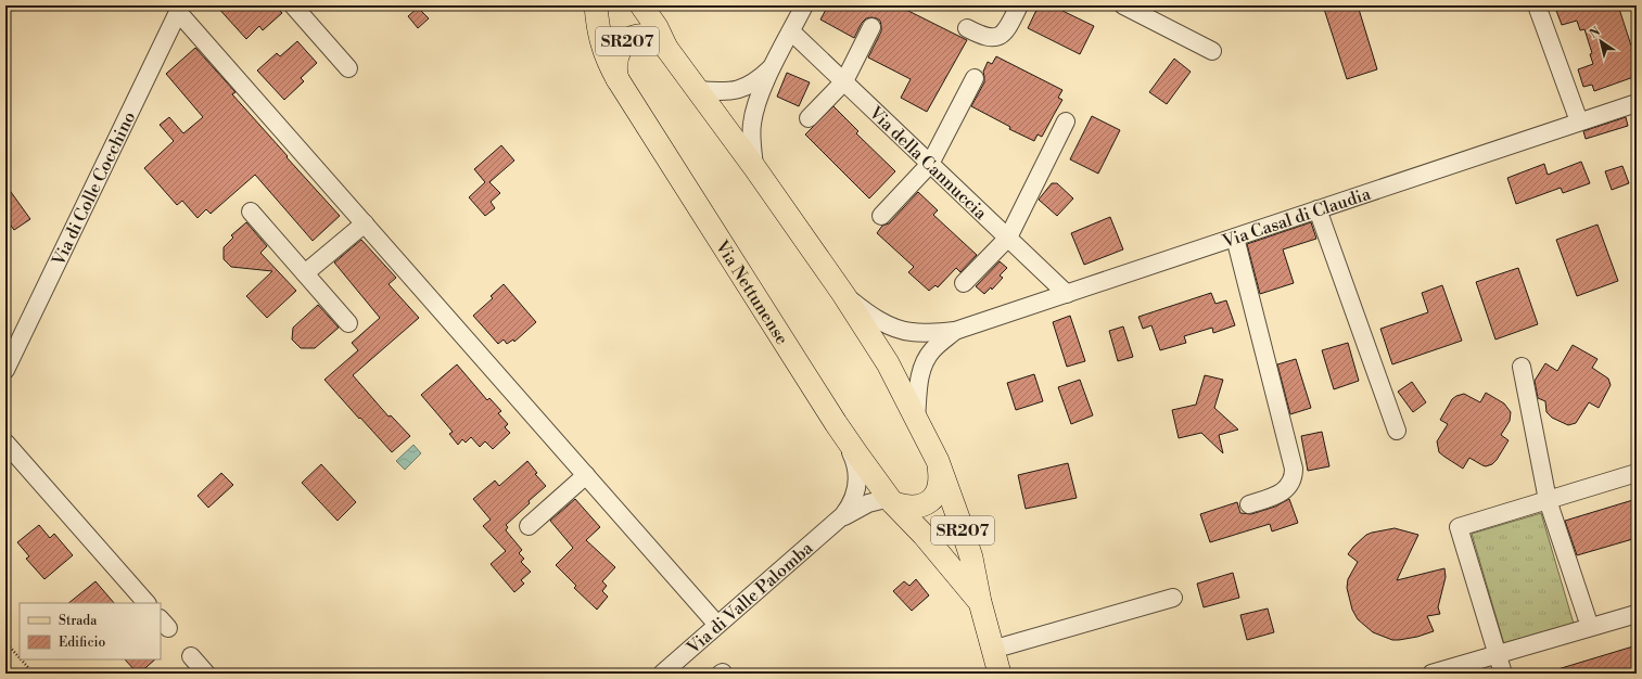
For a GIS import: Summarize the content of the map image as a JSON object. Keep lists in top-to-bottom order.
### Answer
{
  "streets": {
    "main road": ["SR207", "Via Nettunense"],
    "street": [
      "Via della Cannuccia",
      "Via di Colle Cocchino",
      "Via Casal di Claudia",
      "Via di Valle Palomba"
    ]
  },
  "crossings": [
    ["Via della Cannuccia", "Via Casal di Claudia"],
    ["Via Casal di Claudia", "Via Nettunense"],
    ["Via Nettunense", "Via di Valle Palomba"]
  ],
  "legend": ["Strada", "Edificio"],
  "north": "top left"
}
